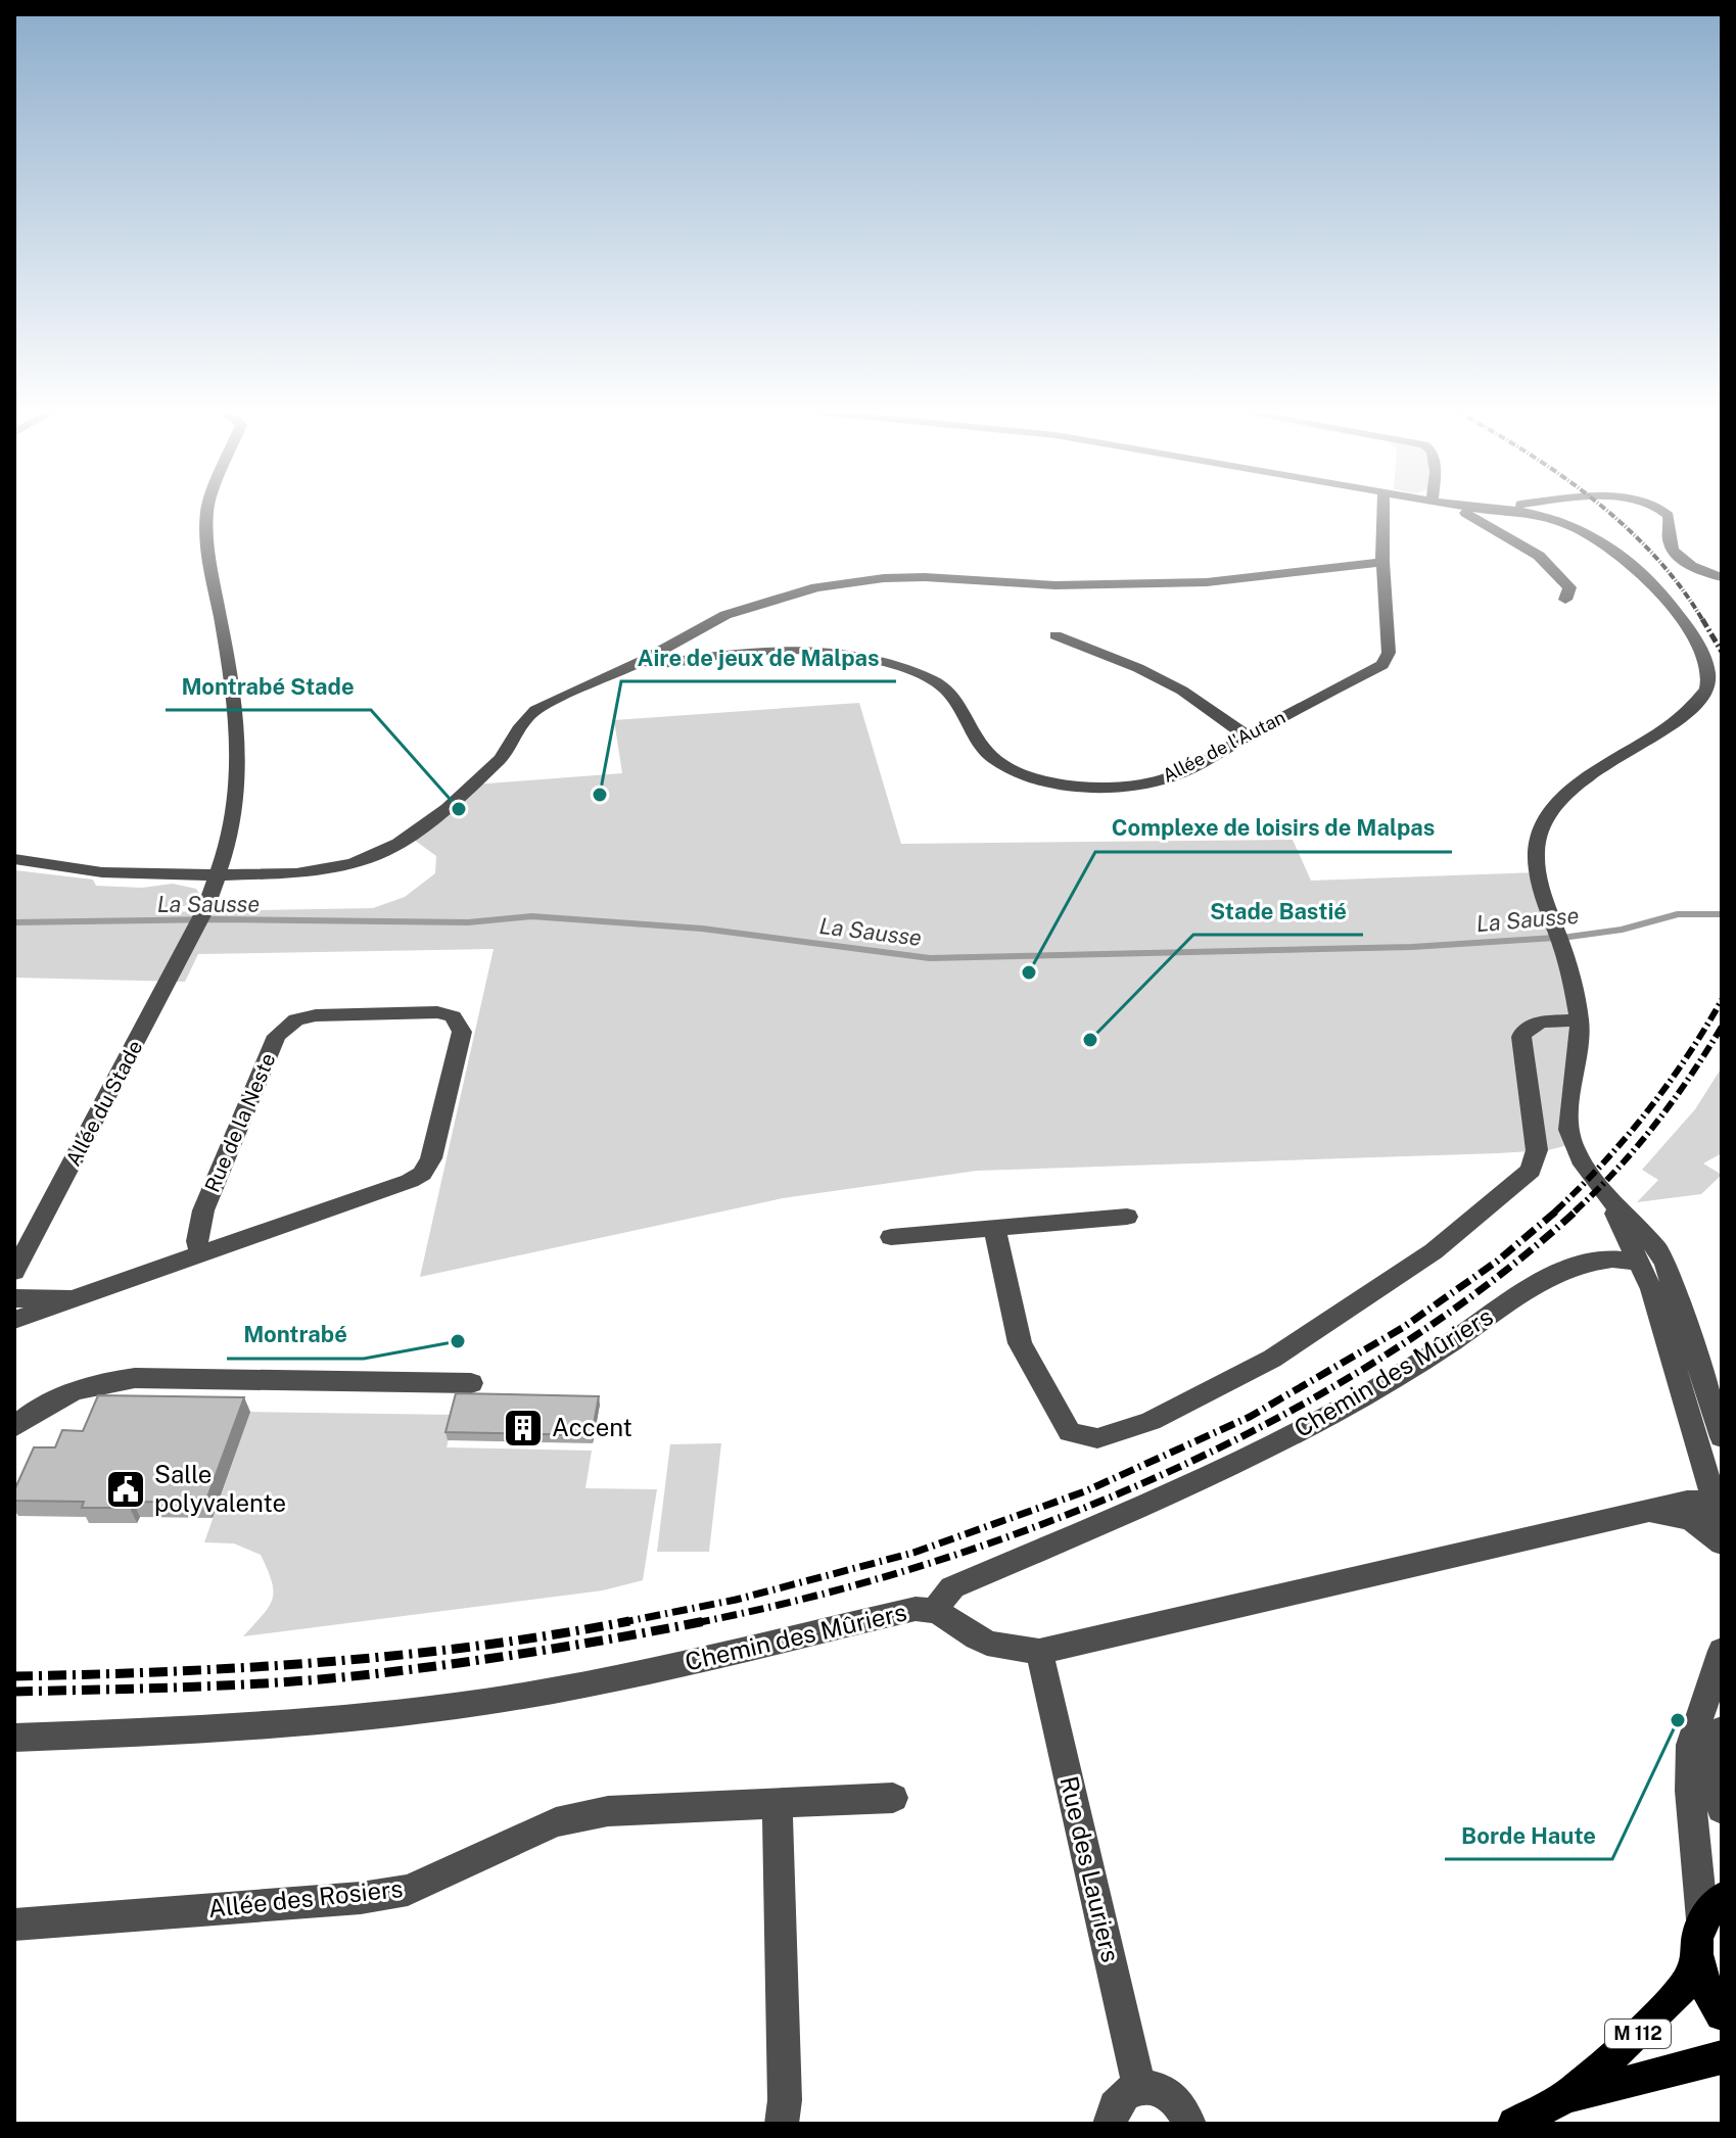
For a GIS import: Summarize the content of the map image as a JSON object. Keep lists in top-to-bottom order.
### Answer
{
  "streets": {
    "main road": ["M 112"],
    "street": [
      "Allée de l'Autan",
      "Allée du Stade",
      "Rue de la Neste",
      "Chemin des Mûriers",
      "Rue des Lauriers",
      "Allée des Rosiers"
    ]
  },
  "crossings": [
    ["Allée de l'Autan", "Allée du Stade"]
  ],
  "water": ["La Sausse"],
  "places": {
    "other": [
      "Aire de jeux de Malpas",
      "Montrabé Stade",
      "Complexe de loisirs de Malpas",
      "Stade Bastié",
      "Montrabé",
      "Borde Haute"
    ],
    "building": ["Accent"],
    "public building": ["Salle polyvalente"]
  }
}
